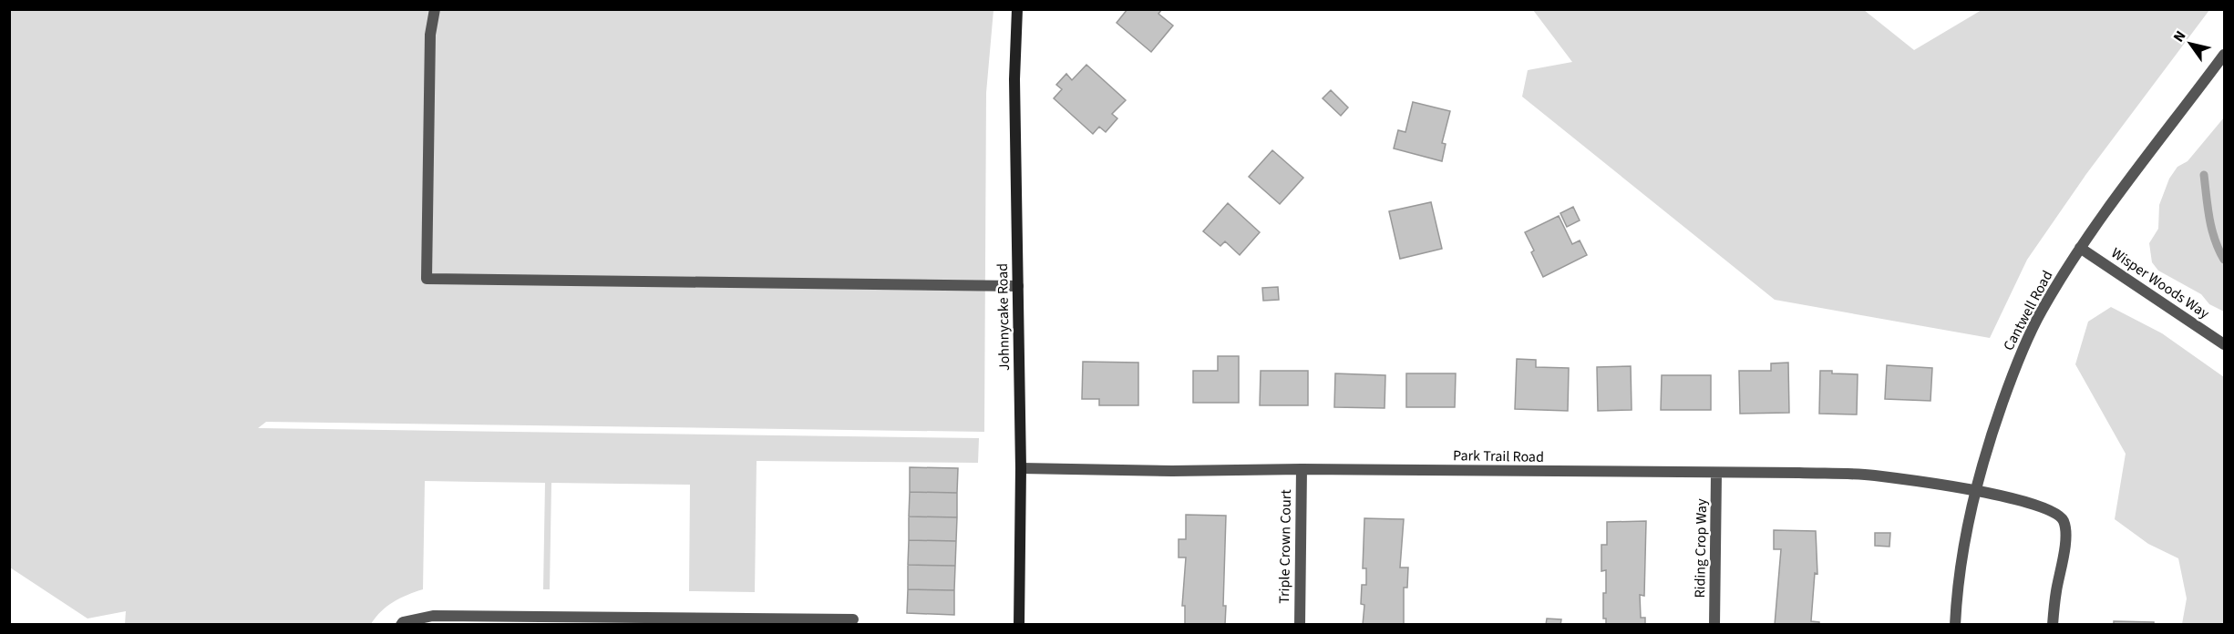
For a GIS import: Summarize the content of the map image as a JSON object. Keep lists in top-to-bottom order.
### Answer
{
  "streets": {
    "street": [
      "Wisper Woods Way",
      "Cantwell Road",
      "Johnnycake Road",
      "Park Trail Road",
      "Triple Crown Court",
      "Riding Crop Way"
    ]
  },
  "crossings": [
    ["Wisper Woods Way", "Cantwell Road"],
    ["Cantwell Road", "Park Trail Road"],
    ["Johnnycake Road", "Park Trail Road"],
    ["Park Trail Road", "Triple Crown Court"],
    ["Park Trail Road", "Riding Crop Way"]
  ],
  "north": "top left"
}
